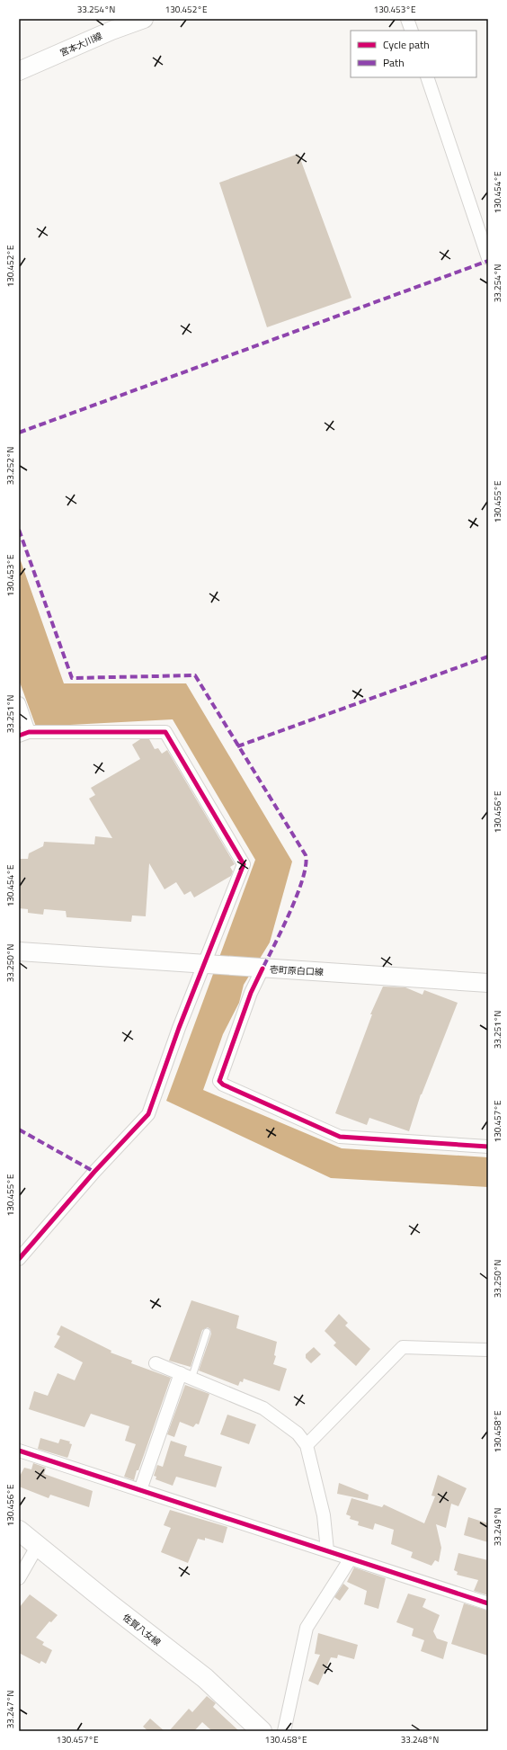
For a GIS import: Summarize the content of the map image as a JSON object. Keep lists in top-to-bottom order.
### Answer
{
  "streets": {
    "main road": ["宮本大川線", "壱町原白口線", "佐賀八女線"]
  },
  "legend": ["Cycle path", "Path"],
  "coordinates": [
    "33.254°N",
    "130.452°E",
    "130.453°E",
    "130.454°E",
    "33.252°N",
    "130.455°E",
    "33.251°N",
    "130.456°E",
    "33.250°N",
    "130.457°E",
    "130.458°E",
    "33.249°N",
    "33.247°N",
    "33.248°N"
  ]
}
